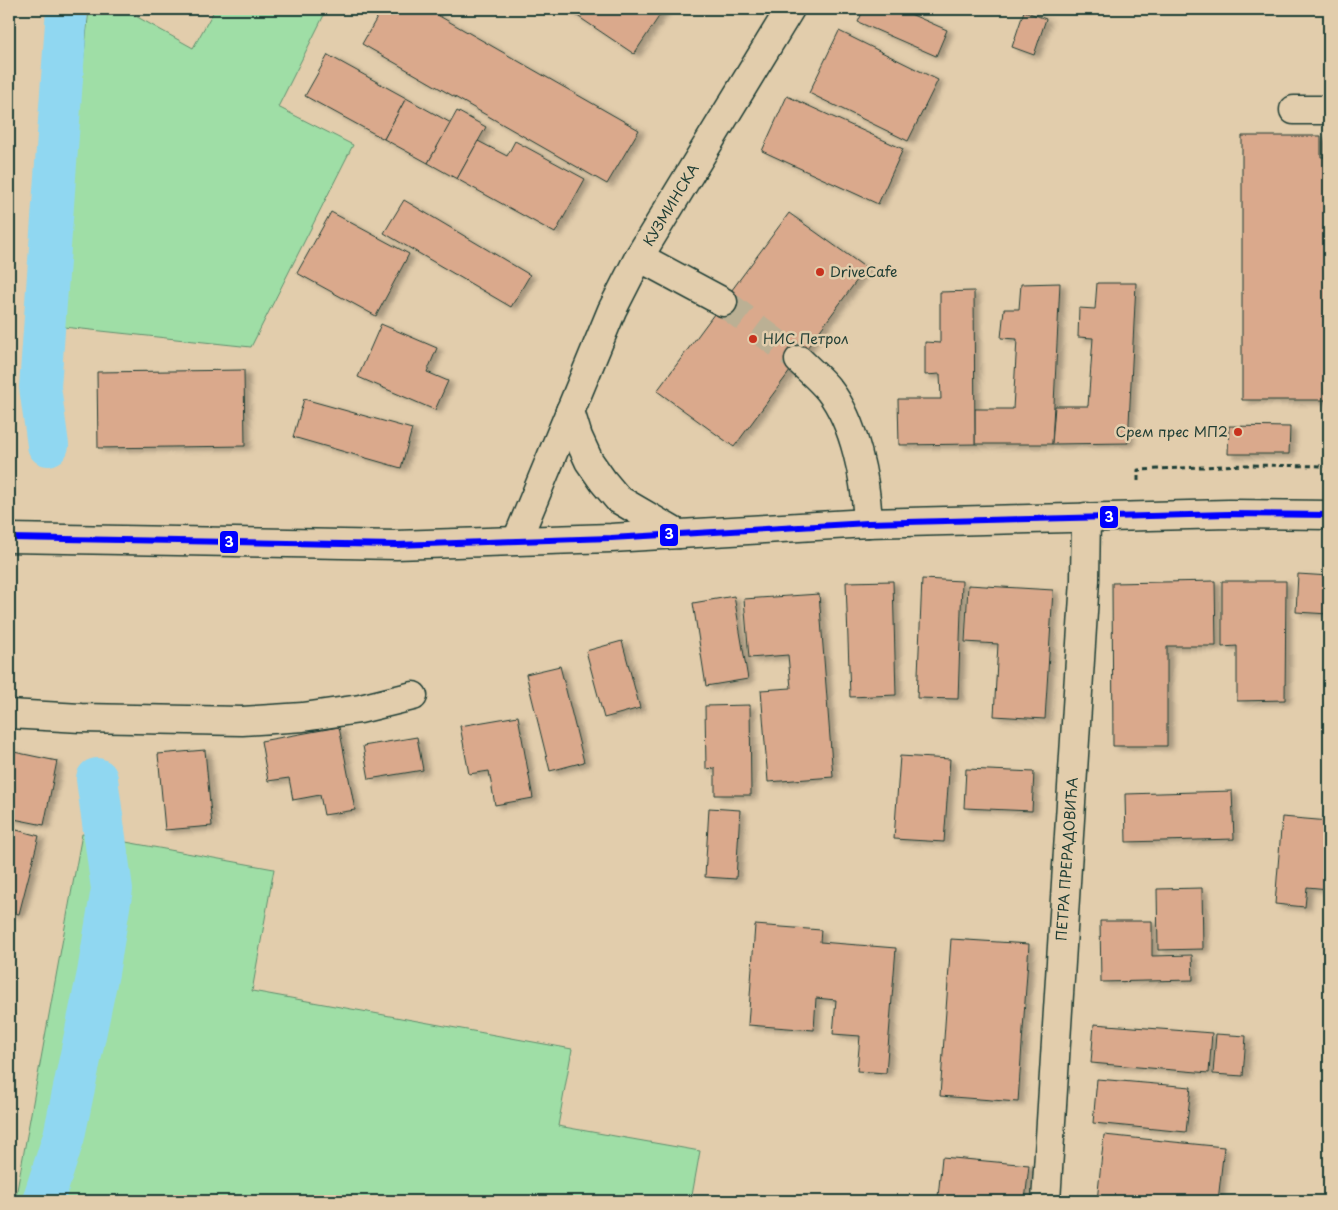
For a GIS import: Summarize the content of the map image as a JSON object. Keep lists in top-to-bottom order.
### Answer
{
  "streets": {
    "street": ["КУЗМИНСКА", "ПЕТРА ПРЕРАДОВИЋА"]
  },
  "places": ["DriveCafe", "НИС Петрол", "Срем прес МП2"],
  "lines": ["transit line 3"]
}
